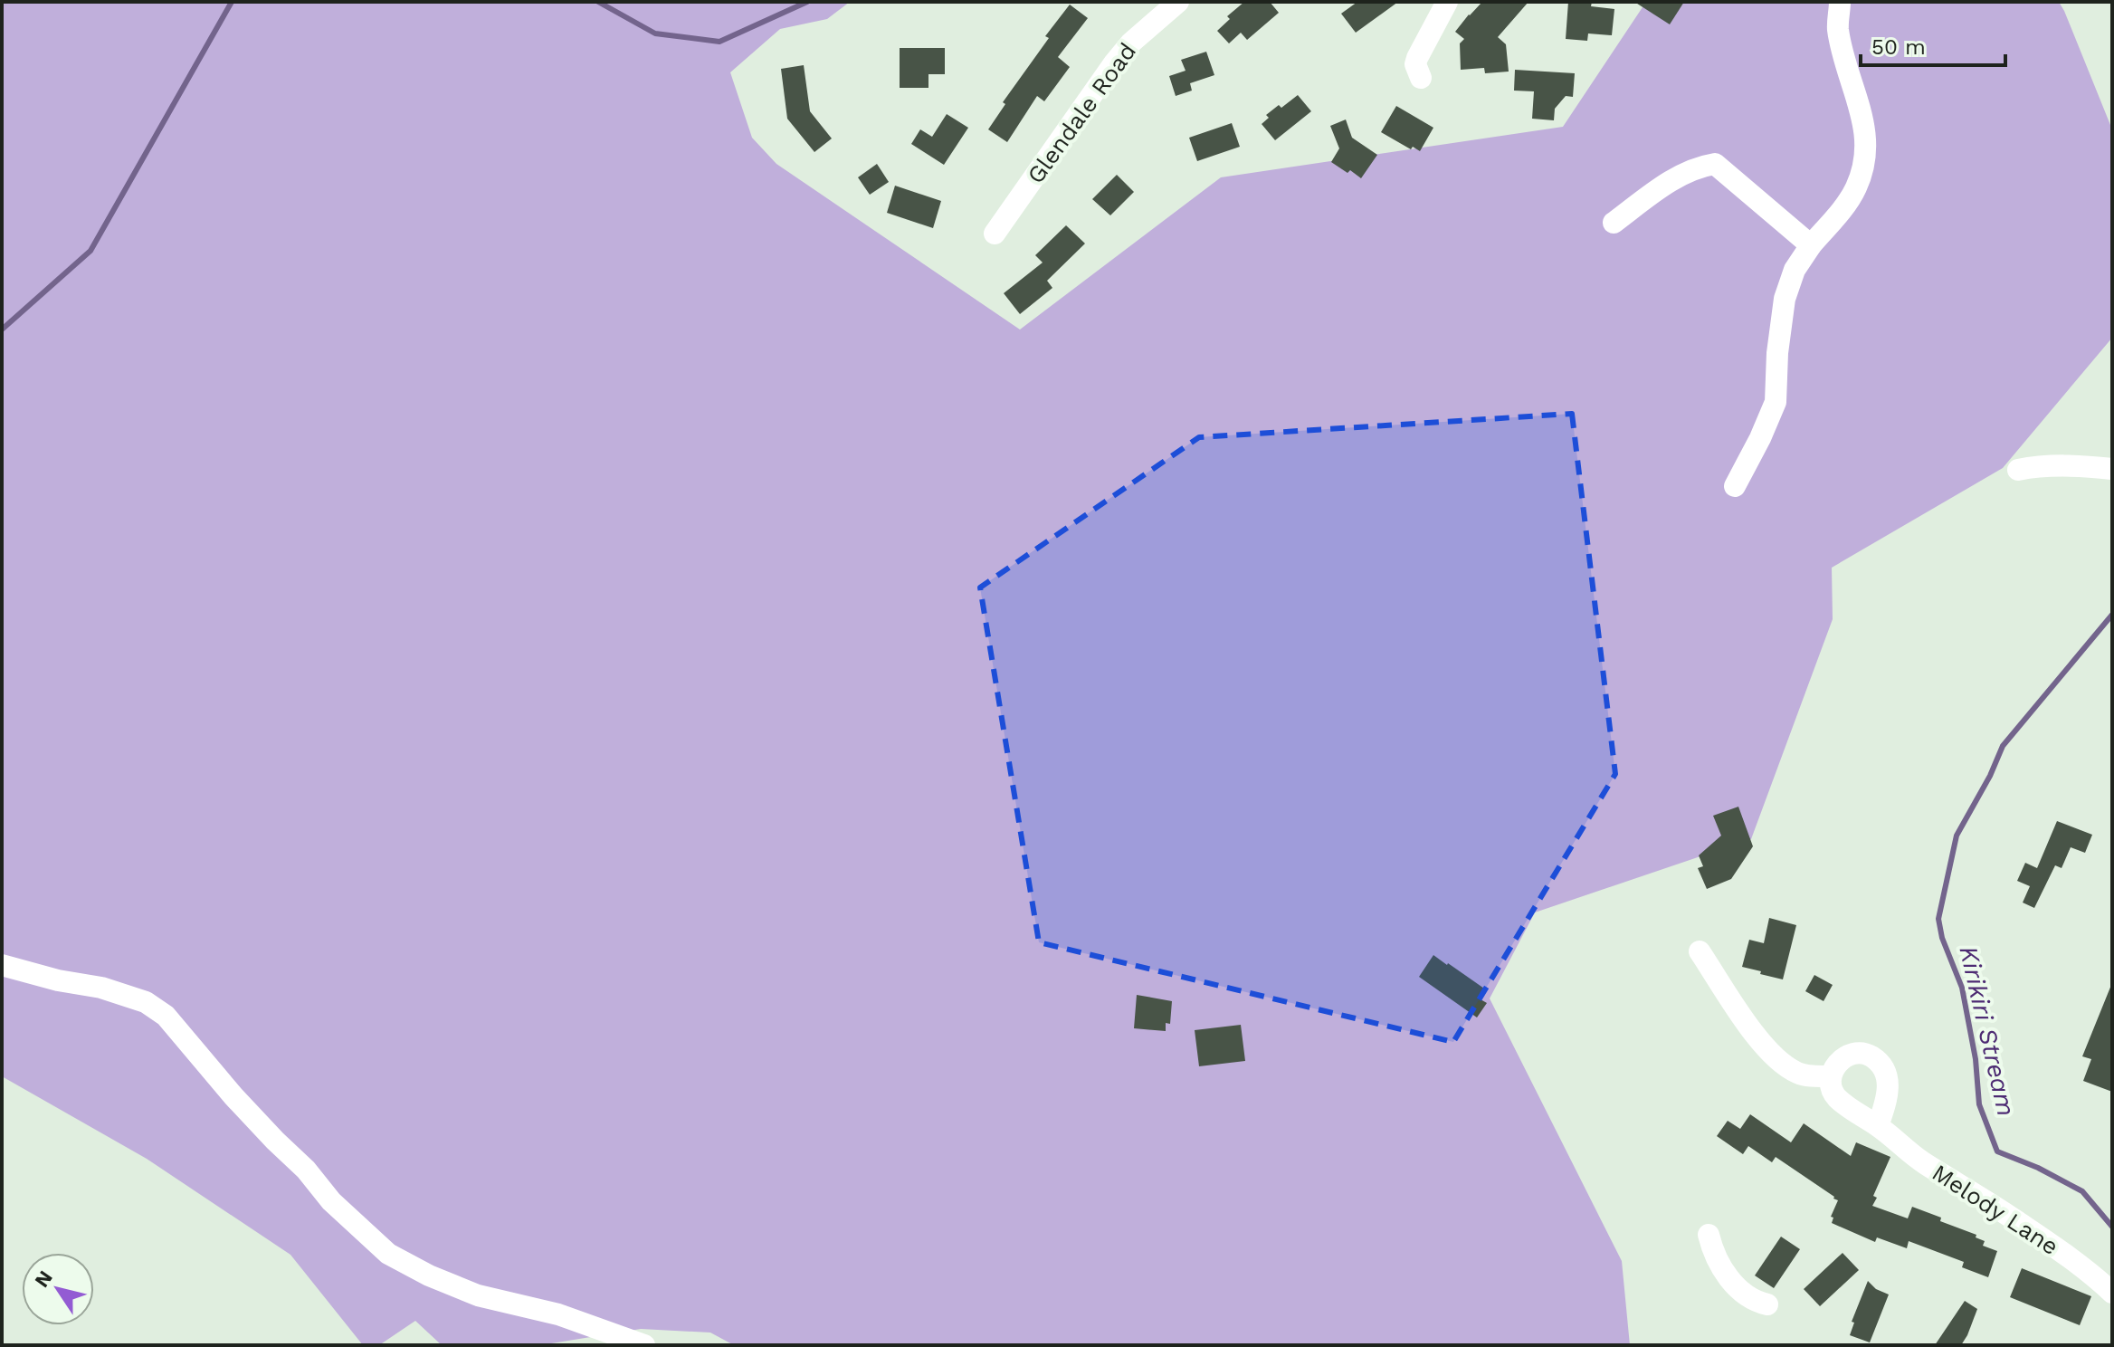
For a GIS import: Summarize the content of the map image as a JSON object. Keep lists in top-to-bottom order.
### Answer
{
  "streets": {
    "street": ["Glendale Road", "Melody Lane"]
  },
  "water": ["Kirikiri Stream"],
  "scale_bar": "50 m",
  "north": "top left"
}
